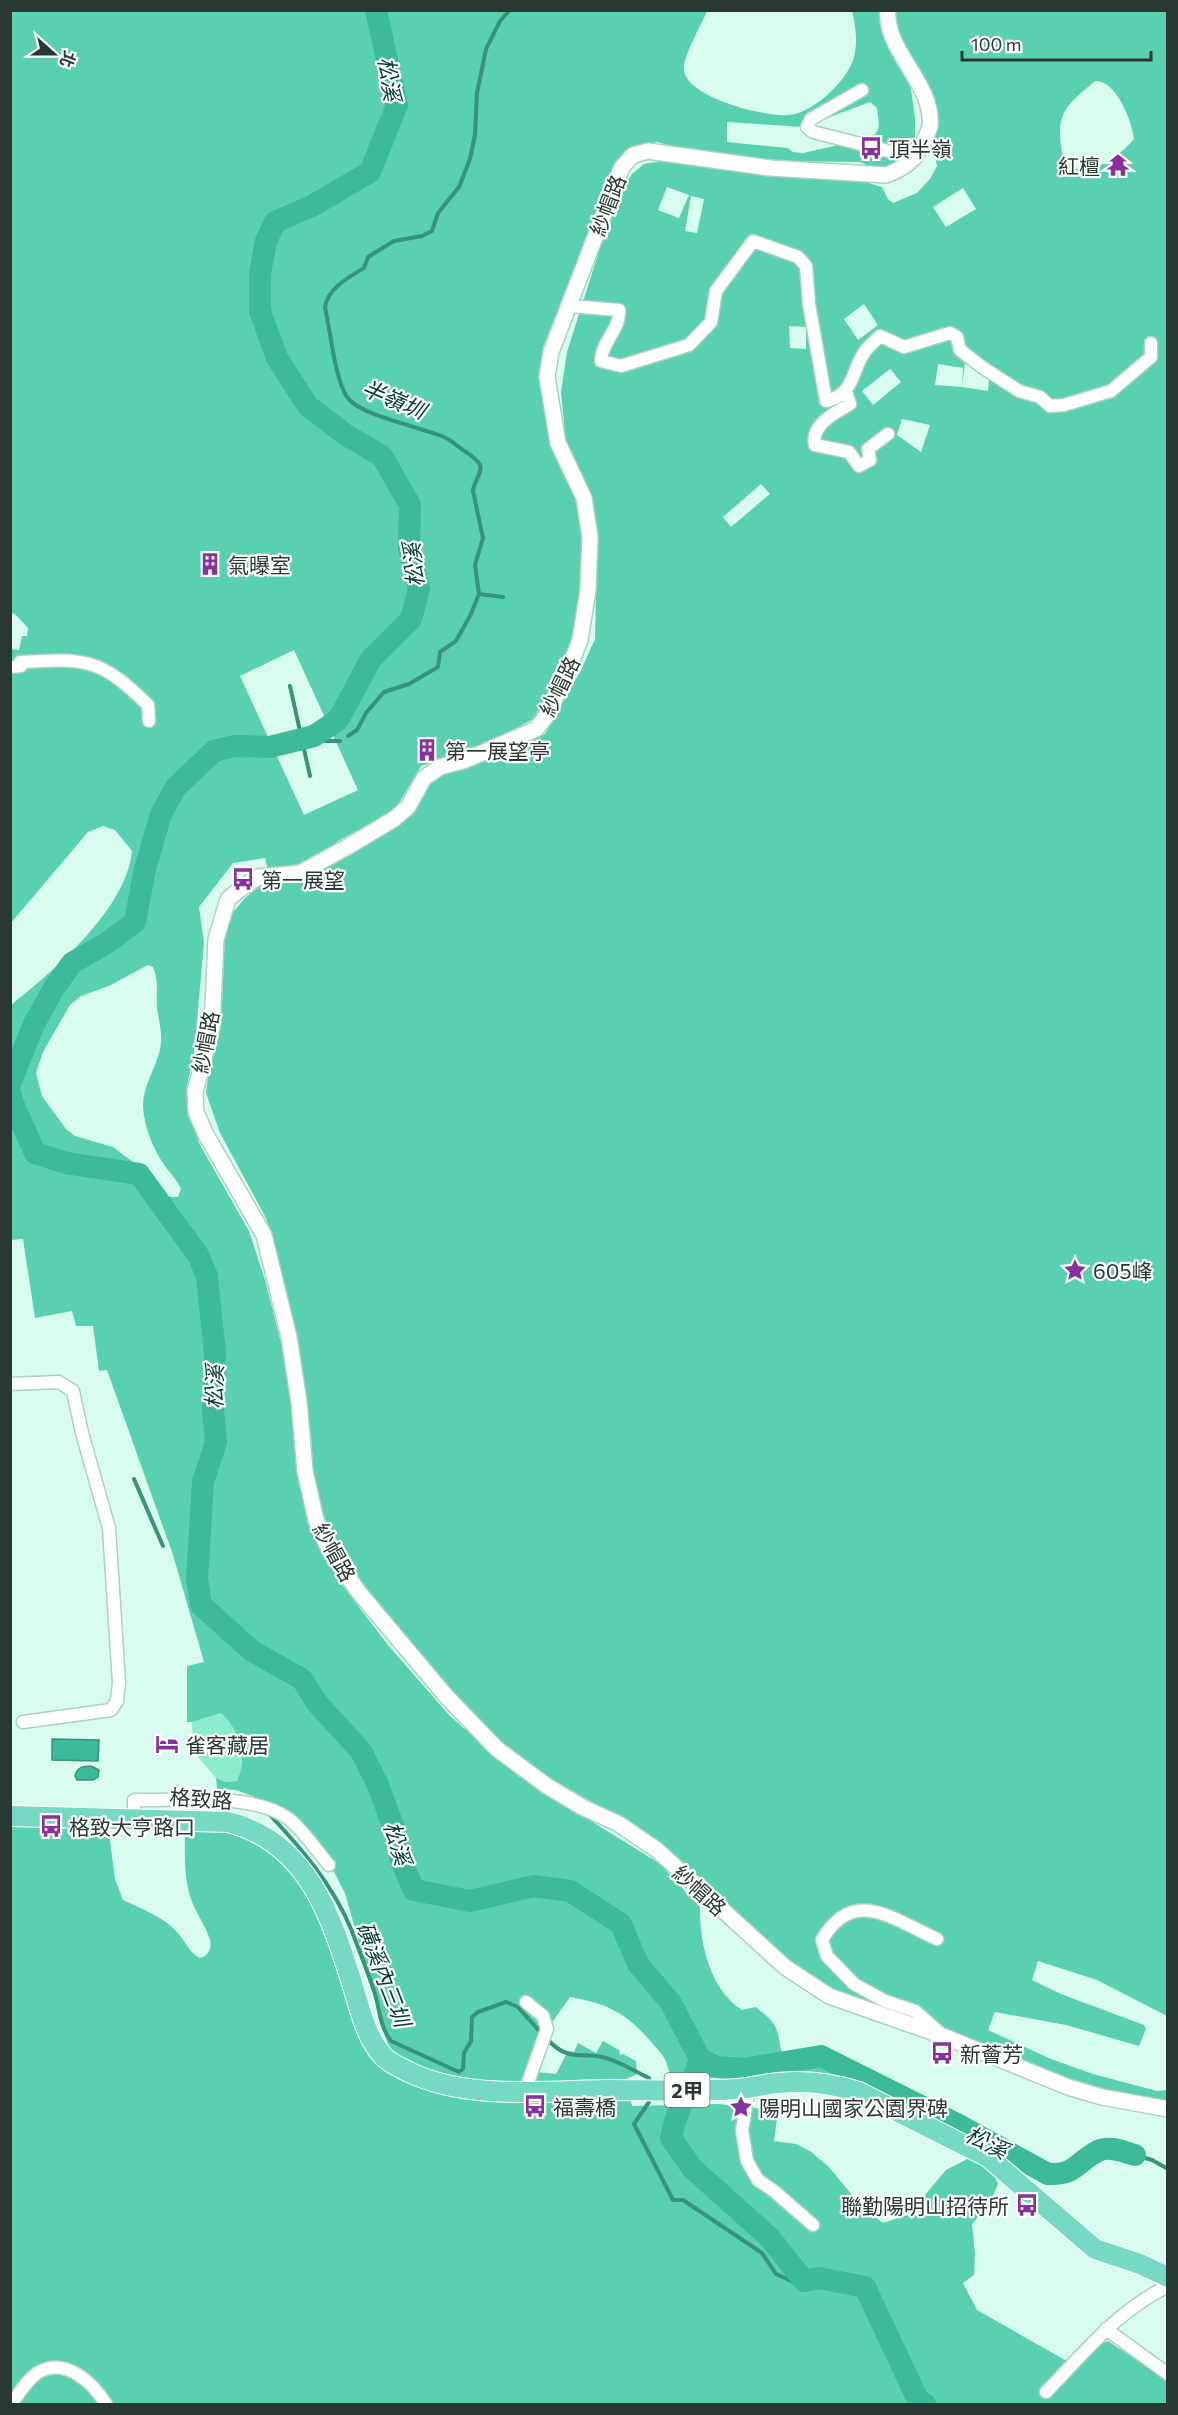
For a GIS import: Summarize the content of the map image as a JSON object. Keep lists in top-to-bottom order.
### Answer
{
  "streets": {
    "main road": ["格致路", "2甲"],
    "street": ["紗帽路"]
  },
  "crossings": [
    ["格致路", "2甲"]
  ],
  "water": ["松溪", "半嶺圳", "磺溪內三圳"],
  "places": {
    "bus stop": [
      "頂半嶺",
      "第一展望",
      "格致大亨路口",
      "新薈芳",
      "福壽橋",
      "聯勤陽明山招待所"
    ],
    "temple": ["紅檀"],
    "building": ["氣曝室", "第一展望亭"],
    "place": ["605峰", "陽明山國家公園界碑"],
    "hotel": ["雀客藏居"]
  },
  "scale_bar": "100 m",
  "north": "right"
}
